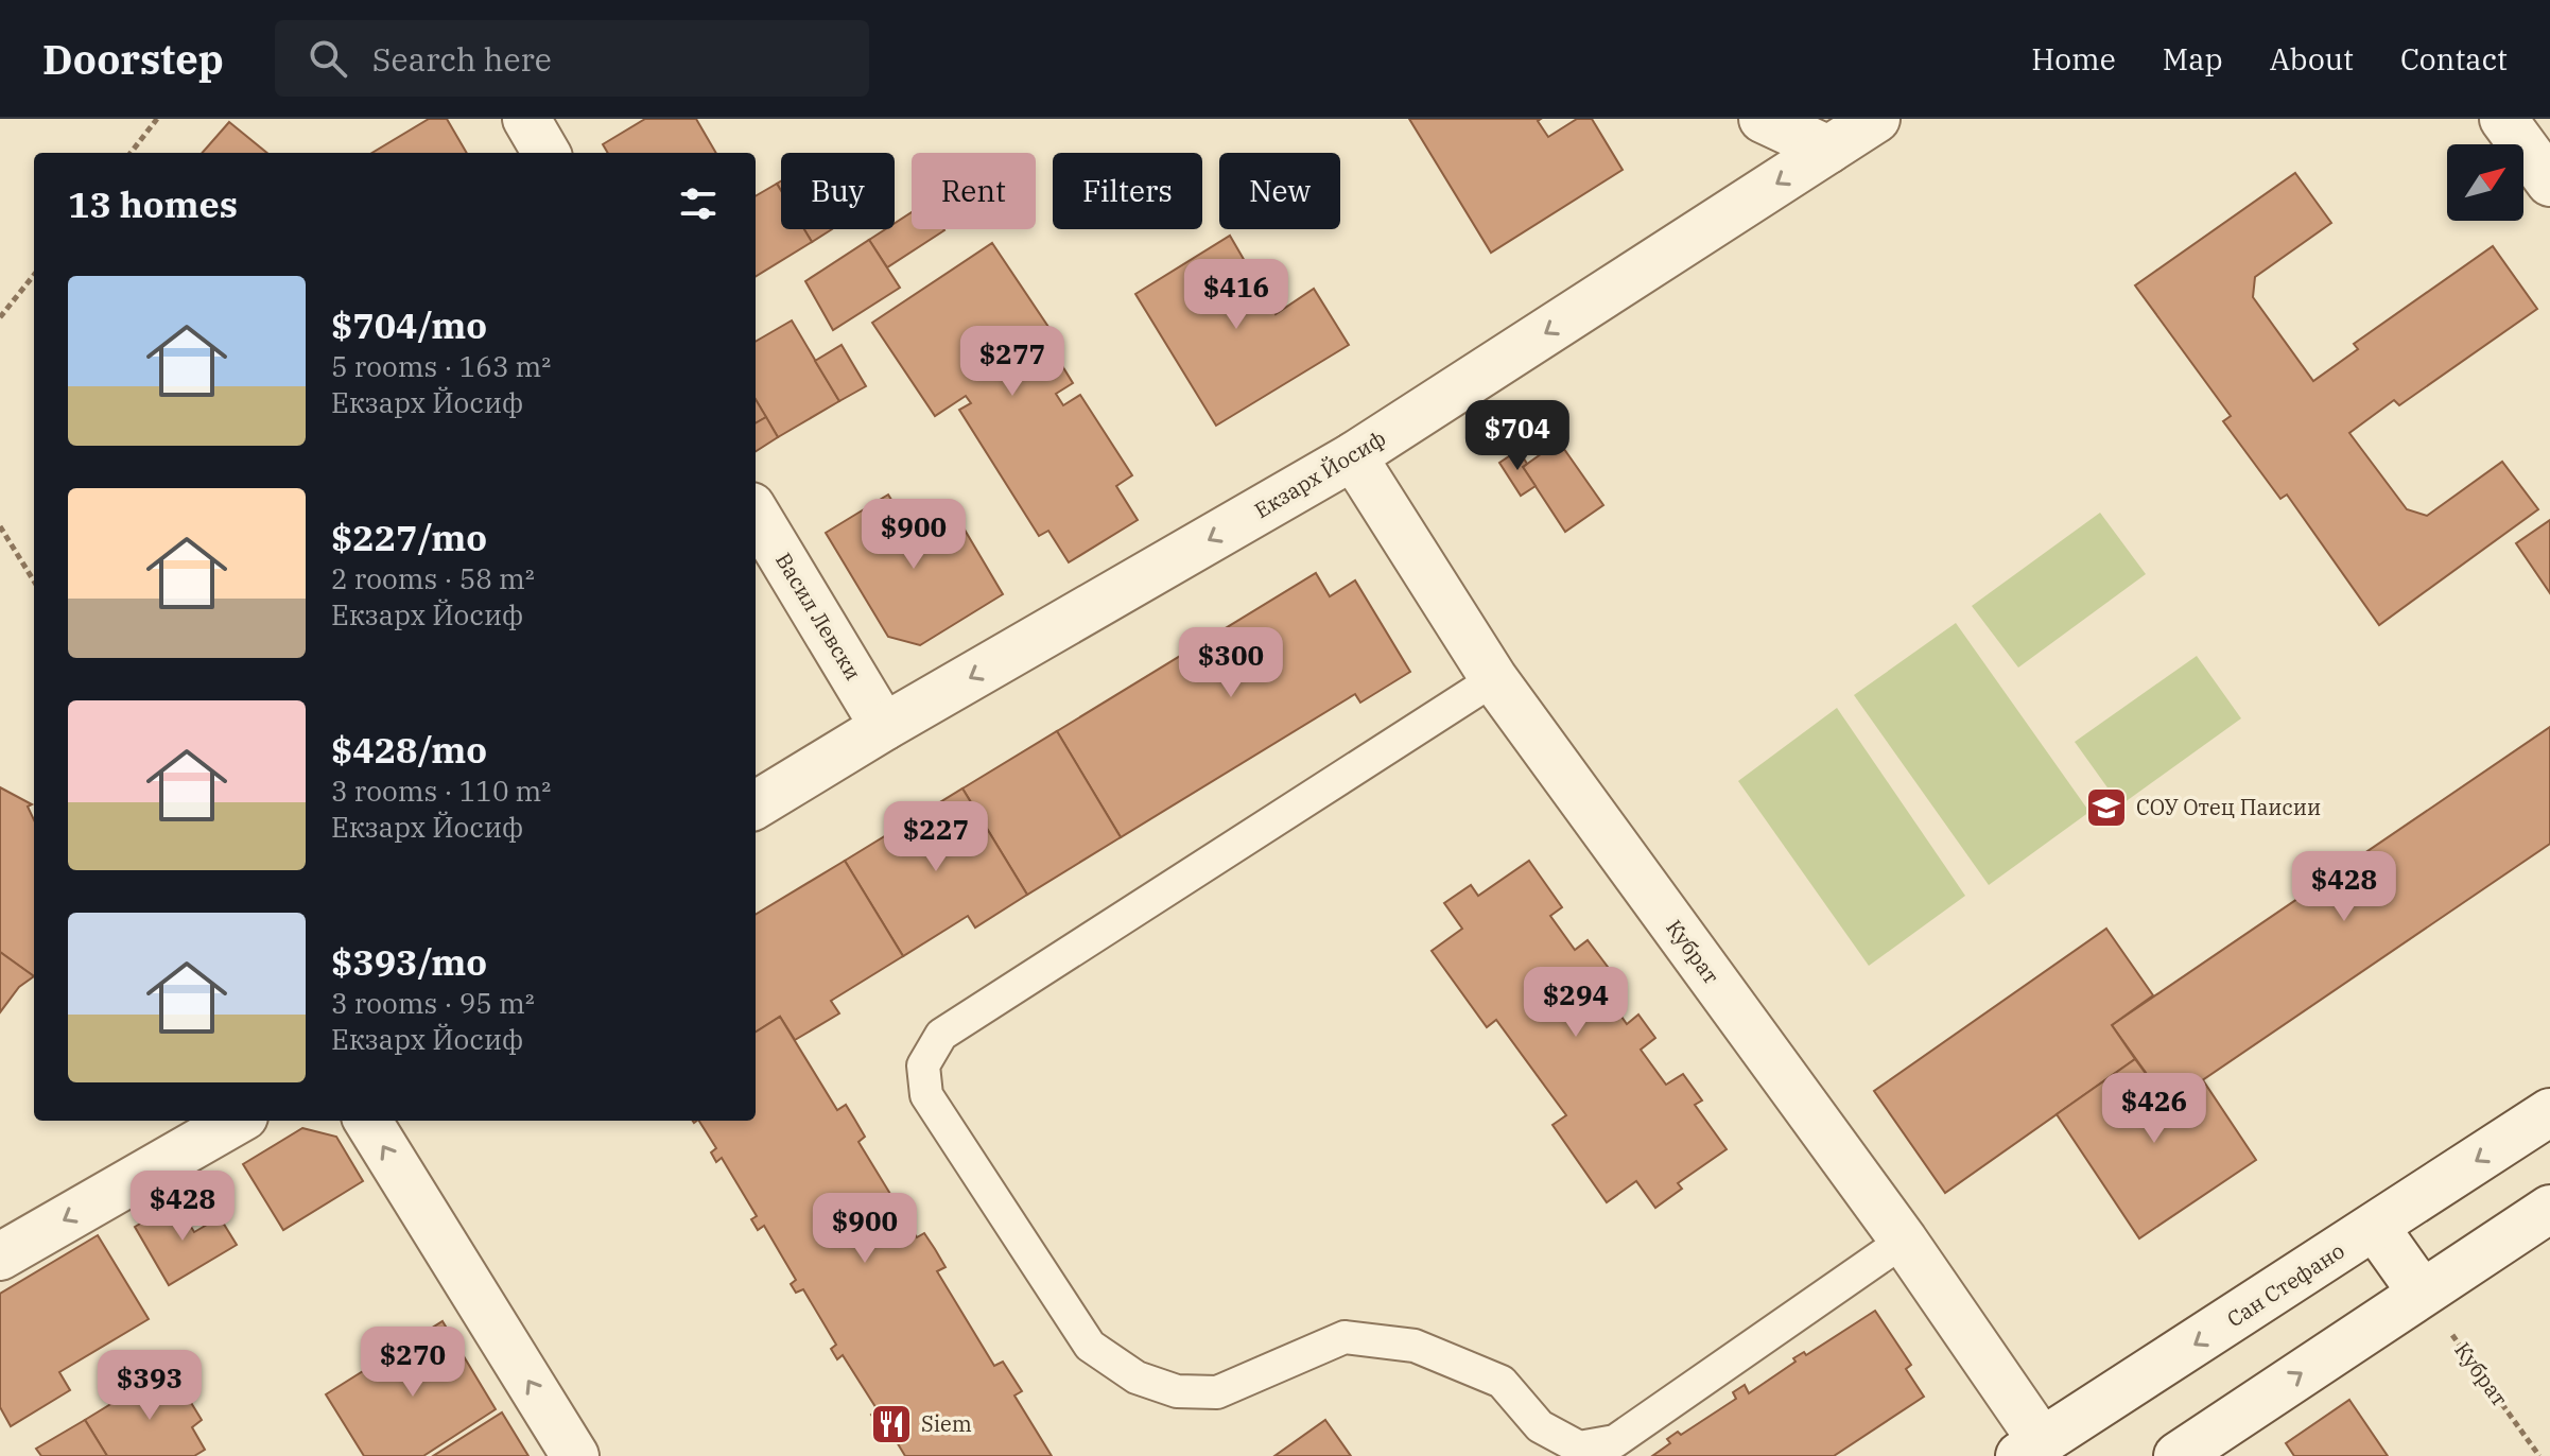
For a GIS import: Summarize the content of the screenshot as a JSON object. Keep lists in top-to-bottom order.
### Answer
{
  "streets": {
    "street": [
      "Екзарх Йосиф",
      "Васил Левски",
      "Кубрат",
      "Сан Стефано"
    ]
  },
  "crossings": [
    ["Екзарх Йосиф", "Васил Левски"],
    ["Екзарх Йосиф", "Кубрат"],
    ["Кубрат", "Сан Стефано"]
  ],
  "one_way": ["Екзарх Йосиф"],
  "places": {
    "school or university": ["СОУ Отец Паисии"],
    "restaurant": ["Siem"]
  },
  "north": "top right",
  "page": {
    "header": "Doorstep",
    "search": "Search here",
    "nav": [
      "Home",
      "Map",
      "About",
      "Contact"
    ],
    "chip": [
      "Buy",
      "Rent",
      "Filters",
      "New"
    ],
    "heading": "13 homes",
    "list": [
      {
        "name": "$704/mo",
        "note": "5 rooms · 163 m² · Екзарх Йосиф"
      },
      {
        "name": "$227/mo",
        "note": "2 rooms · 58 m² · Екзарх Йосиф"
      },
      {
        "name": "$428/mo",
        "note": "3 rooms · 110 m² · Екзарх Йосиф"
      },
      {
        "name": "$393/mo",
        "note": "3 rooms · 95 m² · Екзарх Йосиф"
      }
    ],
    "price": [
      "$416",
      "$277",
      "$704",
      "$900",
      "$300",
      "$227",
      "$428",
      "$294",
      "$426",
      "$428",
      "$900",
      "$270",
      "$393"
    ]
  }
}
